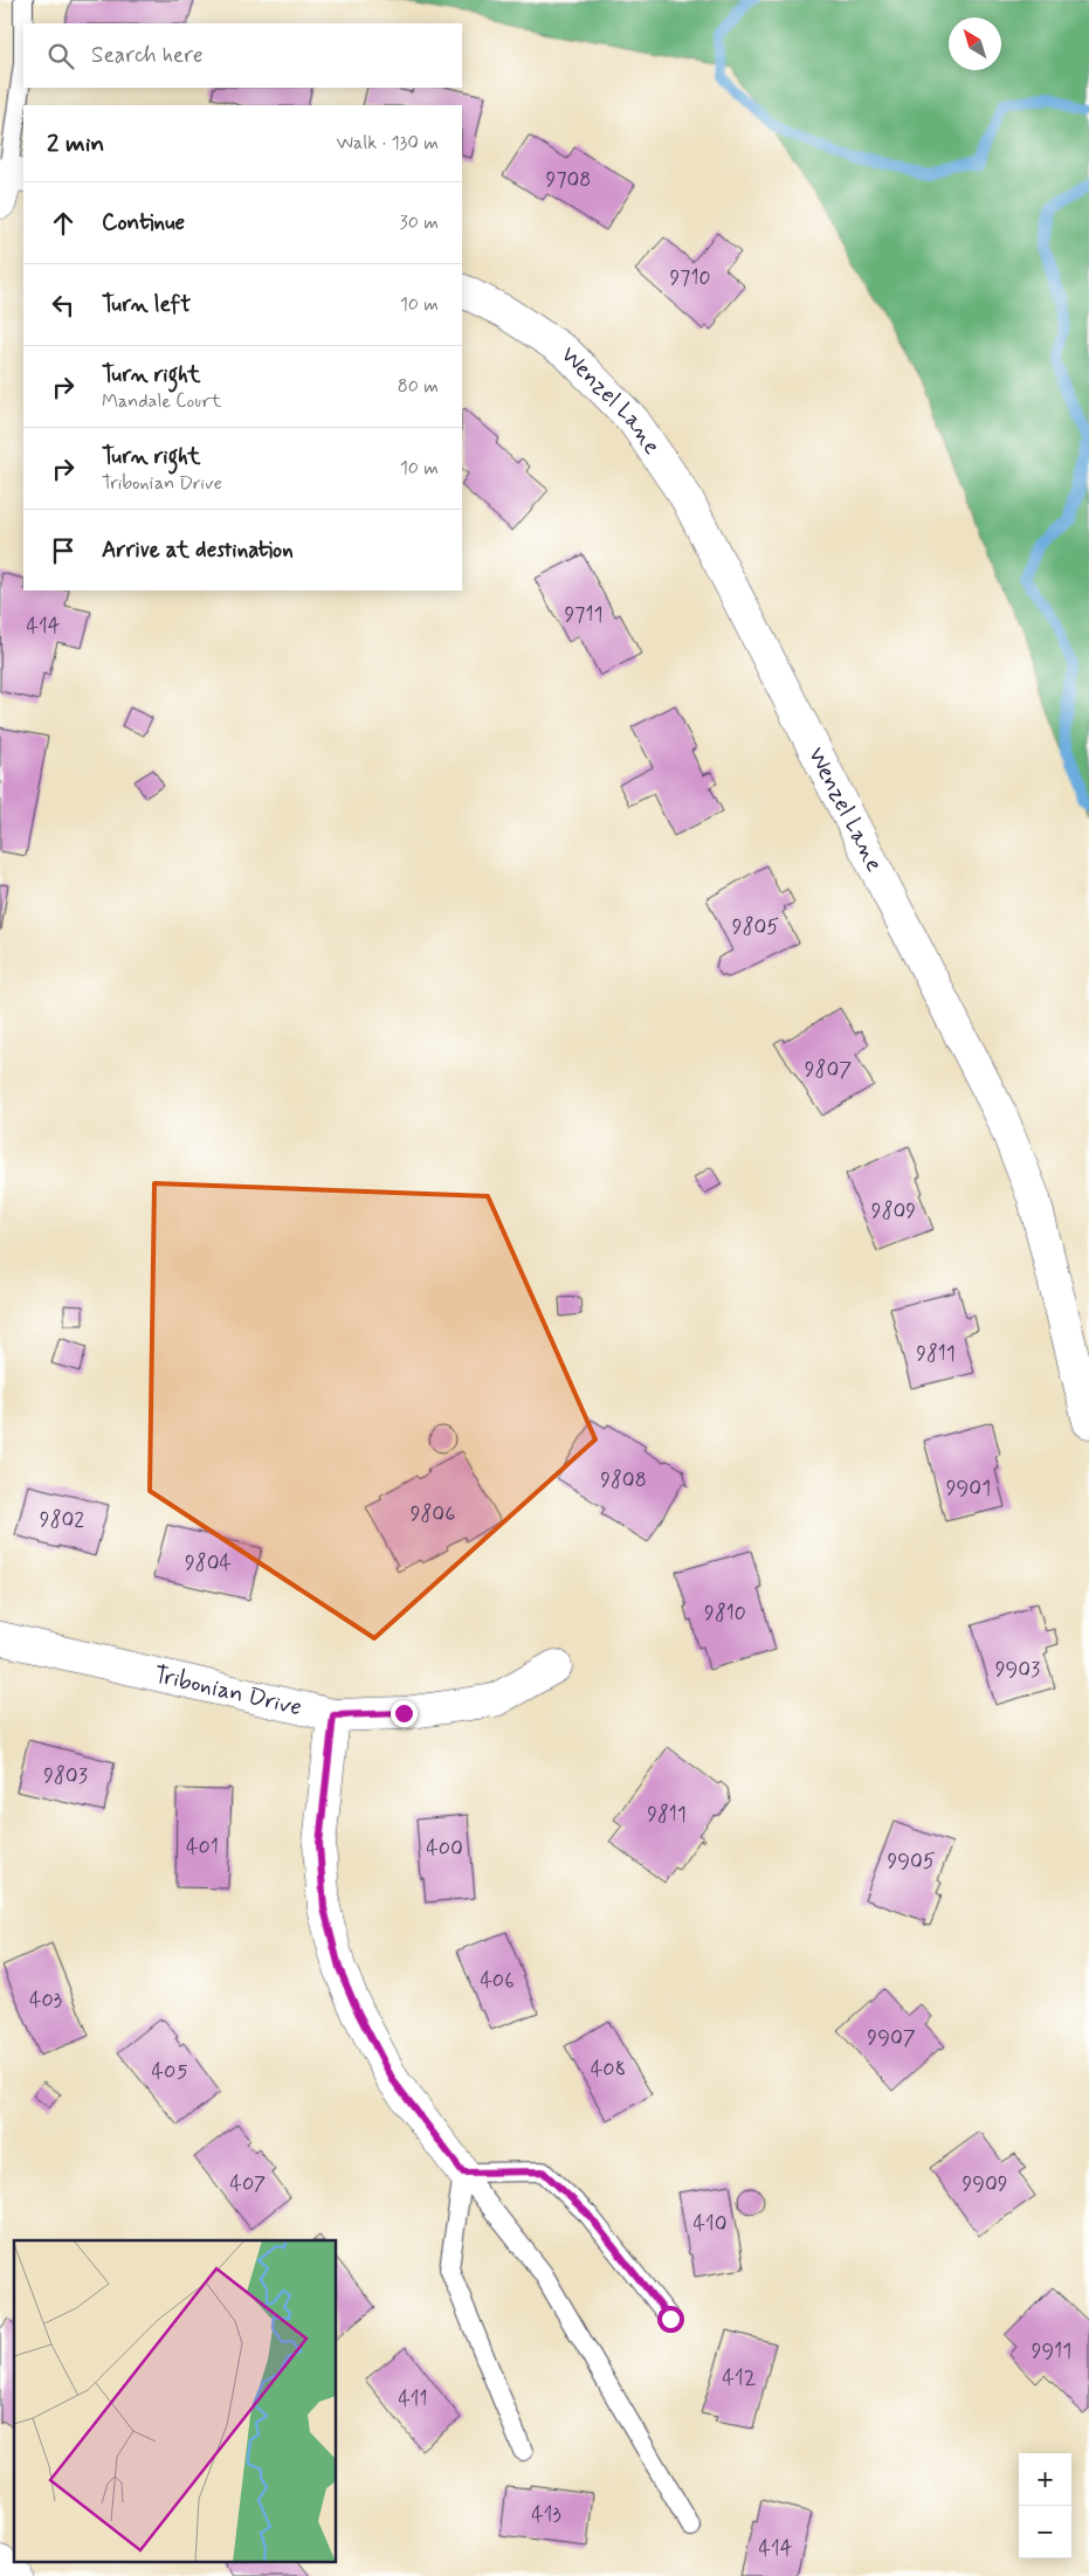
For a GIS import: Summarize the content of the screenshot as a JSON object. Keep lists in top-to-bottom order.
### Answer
{
  "streets": {
    "street": ["Wenzel Lane", "Tribonian Drive"]
  },
  "house_numbers": [
    "9708",
    "9710",
    "9711",
    "414",
    "9805",
    "9807",
    "9809",
    "9811",
    "9808",
    "9901",
    "9806",
    "9802",
    "9804",
    "9810",
    "9903",
    "9803",
    "9811",
    "401",
    "400",
    "9905",
    "406",
    "403",
    "9907",
    "408",
    "405",
    "407",
    "9909",
    "410",
    "9911",
    "412",
    "411",
    "413",
    "414"
  ],
  "north": "top left",
  "page": {
    "search": "Search here",
    "heading": ["2 min", "Walk · 130 m"],
    "list": [
      ["Continue", "30 m"],
      ["Turn left", "10 m"],
      ["Turn right", "Mandale Court", "80 m"],
      ["Turn right", "Tribonian Drive", "10 m"],
      "Arrive at destination"
    ],
    "map_buttons": ["+", "−"]
  }
}
